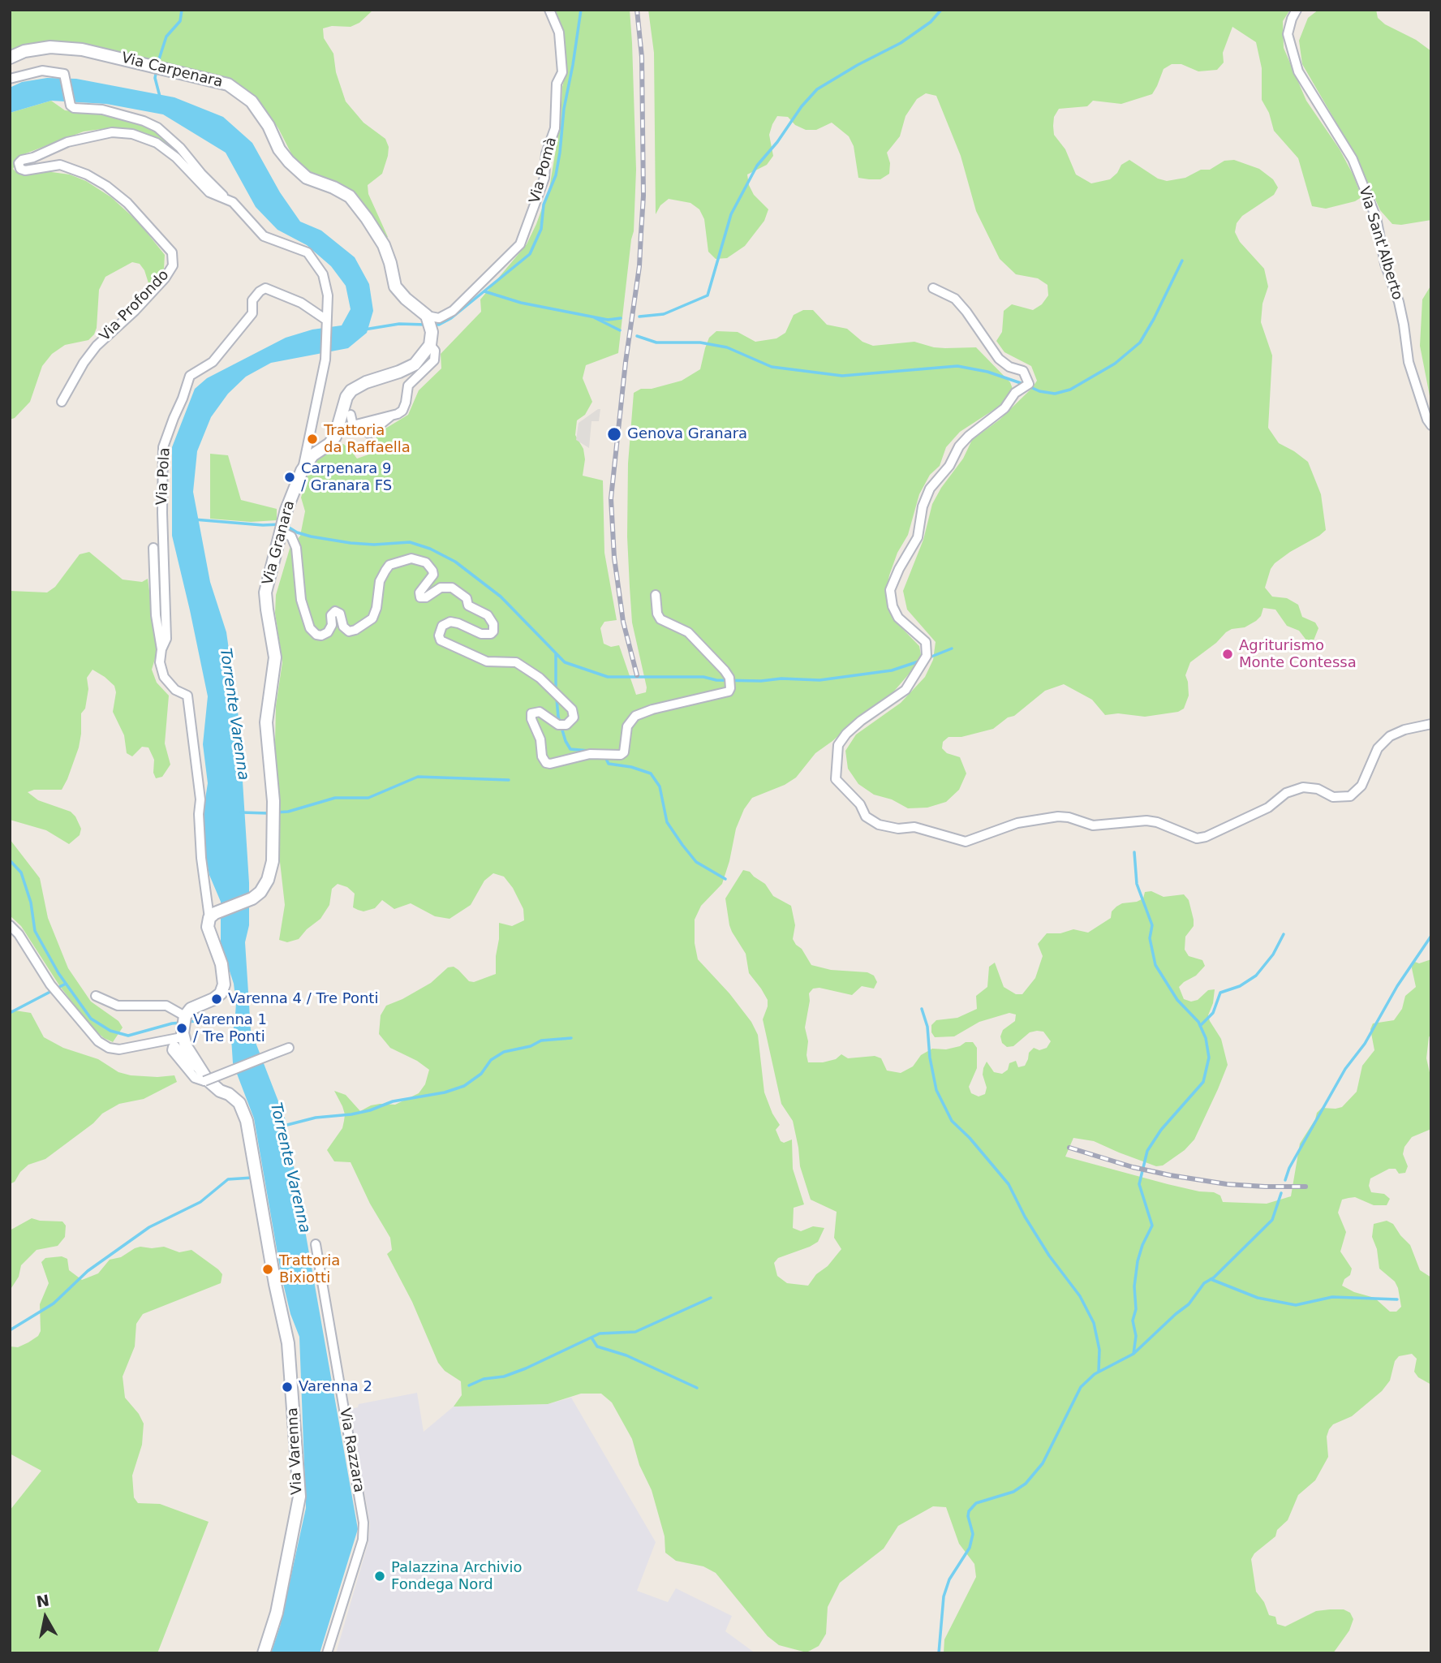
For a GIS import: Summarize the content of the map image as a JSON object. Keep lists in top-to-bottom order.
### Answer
{
  "streets": {
    "street": [
      "Via Carpenara",
      "Via Pomà",
      "Via Sant'Alberto",
      "Via Profondo",
      "Via Pola",
      "Via Granara",
      "Via Razzara",
      "Via Varenna"
    ]
  },
  "crossings": [
    ["Via Carpenara", "Via Pomà"],
    ["Via Profondo", "Via Granara"],
    ["Via Pola", "Via Granara"]
  ],
  "water": ["Torrente Varenna"],
  "places": [
    "Genova Granara",
    "Trattoria da Raffaella",
    "Carpenara 9 / Granara FS",
    "Agriturismo Monte Contessa",
    "Varenna 4 / Tre Ponti",
    "Varenna 1 / Tre Ponti",
    "Trattoria Bixiotti",
    "Varenna 2",
    "Palazzina Archivio Fondega Nord"
  ],
  "north": "top"
}
